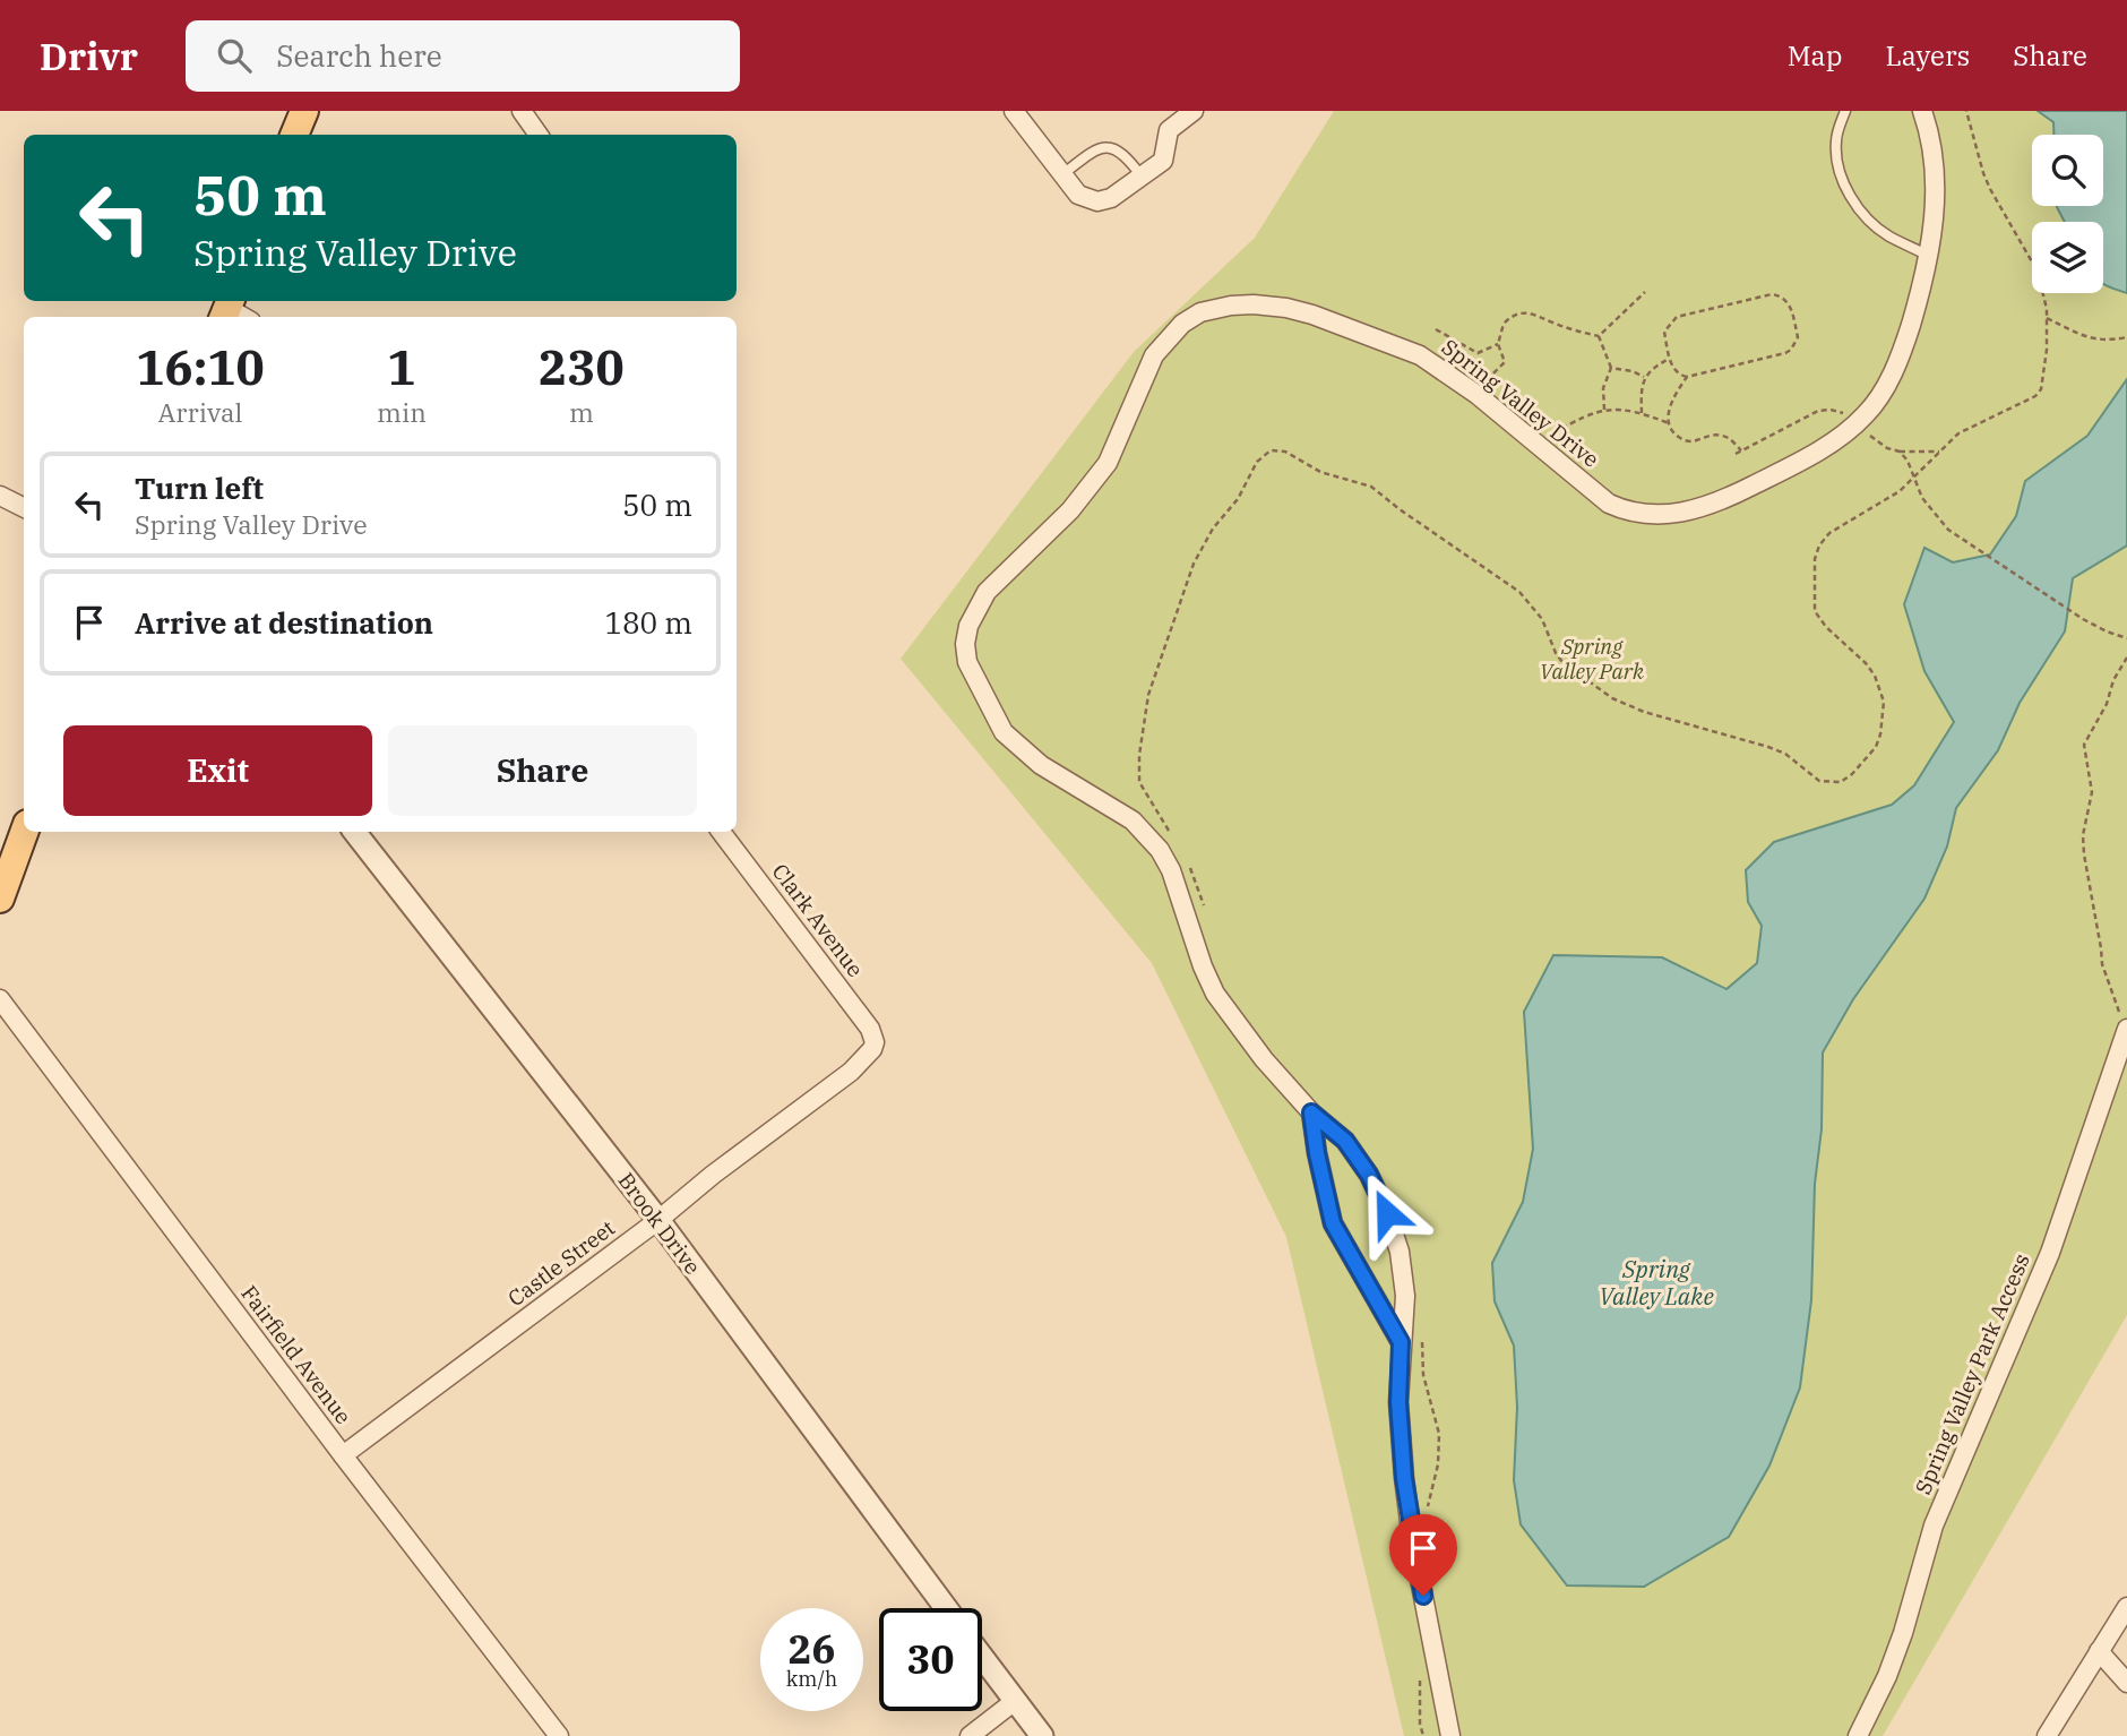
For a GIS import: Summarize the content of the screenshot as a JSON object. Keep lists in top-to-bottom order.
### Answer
{
  "streets": {
    "street": [
      "Spring Valley Drive",
      "Clark Avenue",
      "Brook Drive",
      "Castle Street",
      "Fairfield Avenue",
      "Spring Valley Park Access"
    ]
  },
  "crossings": [
    ["Clark Avenue", "Castle Street"],
    ["Brook Drive", "Castle Street"],
    ["Castle Street", "Fairfield Avenue"]
  ],
  "water": ["Spring Valley Lake"],
  "parks": ["Spring Valley Park"],
  "page": {
    "header": "Drivr",
    "search": "Search here",
    "nav": ["Map", "Layers", "Share"],
    "turn": ["50 m", "Spring Valley Drive"],
    "eta": [
      "16:10",
      "Arrival",
      "1",
      "min",
      "230",
      "m"
    ],
    "list": [
      {
        "name": "Turn left",
        "note": "Spring Valley Drive",
        "value": "50 m"
      },
      {
        "name": "Arrive at destination",
        "value": "180 m"
      }
    ],
    "buttons": ["Exit", "Share"],
    "speed": "26 km/h",
    "limit": "30"
  }
}
